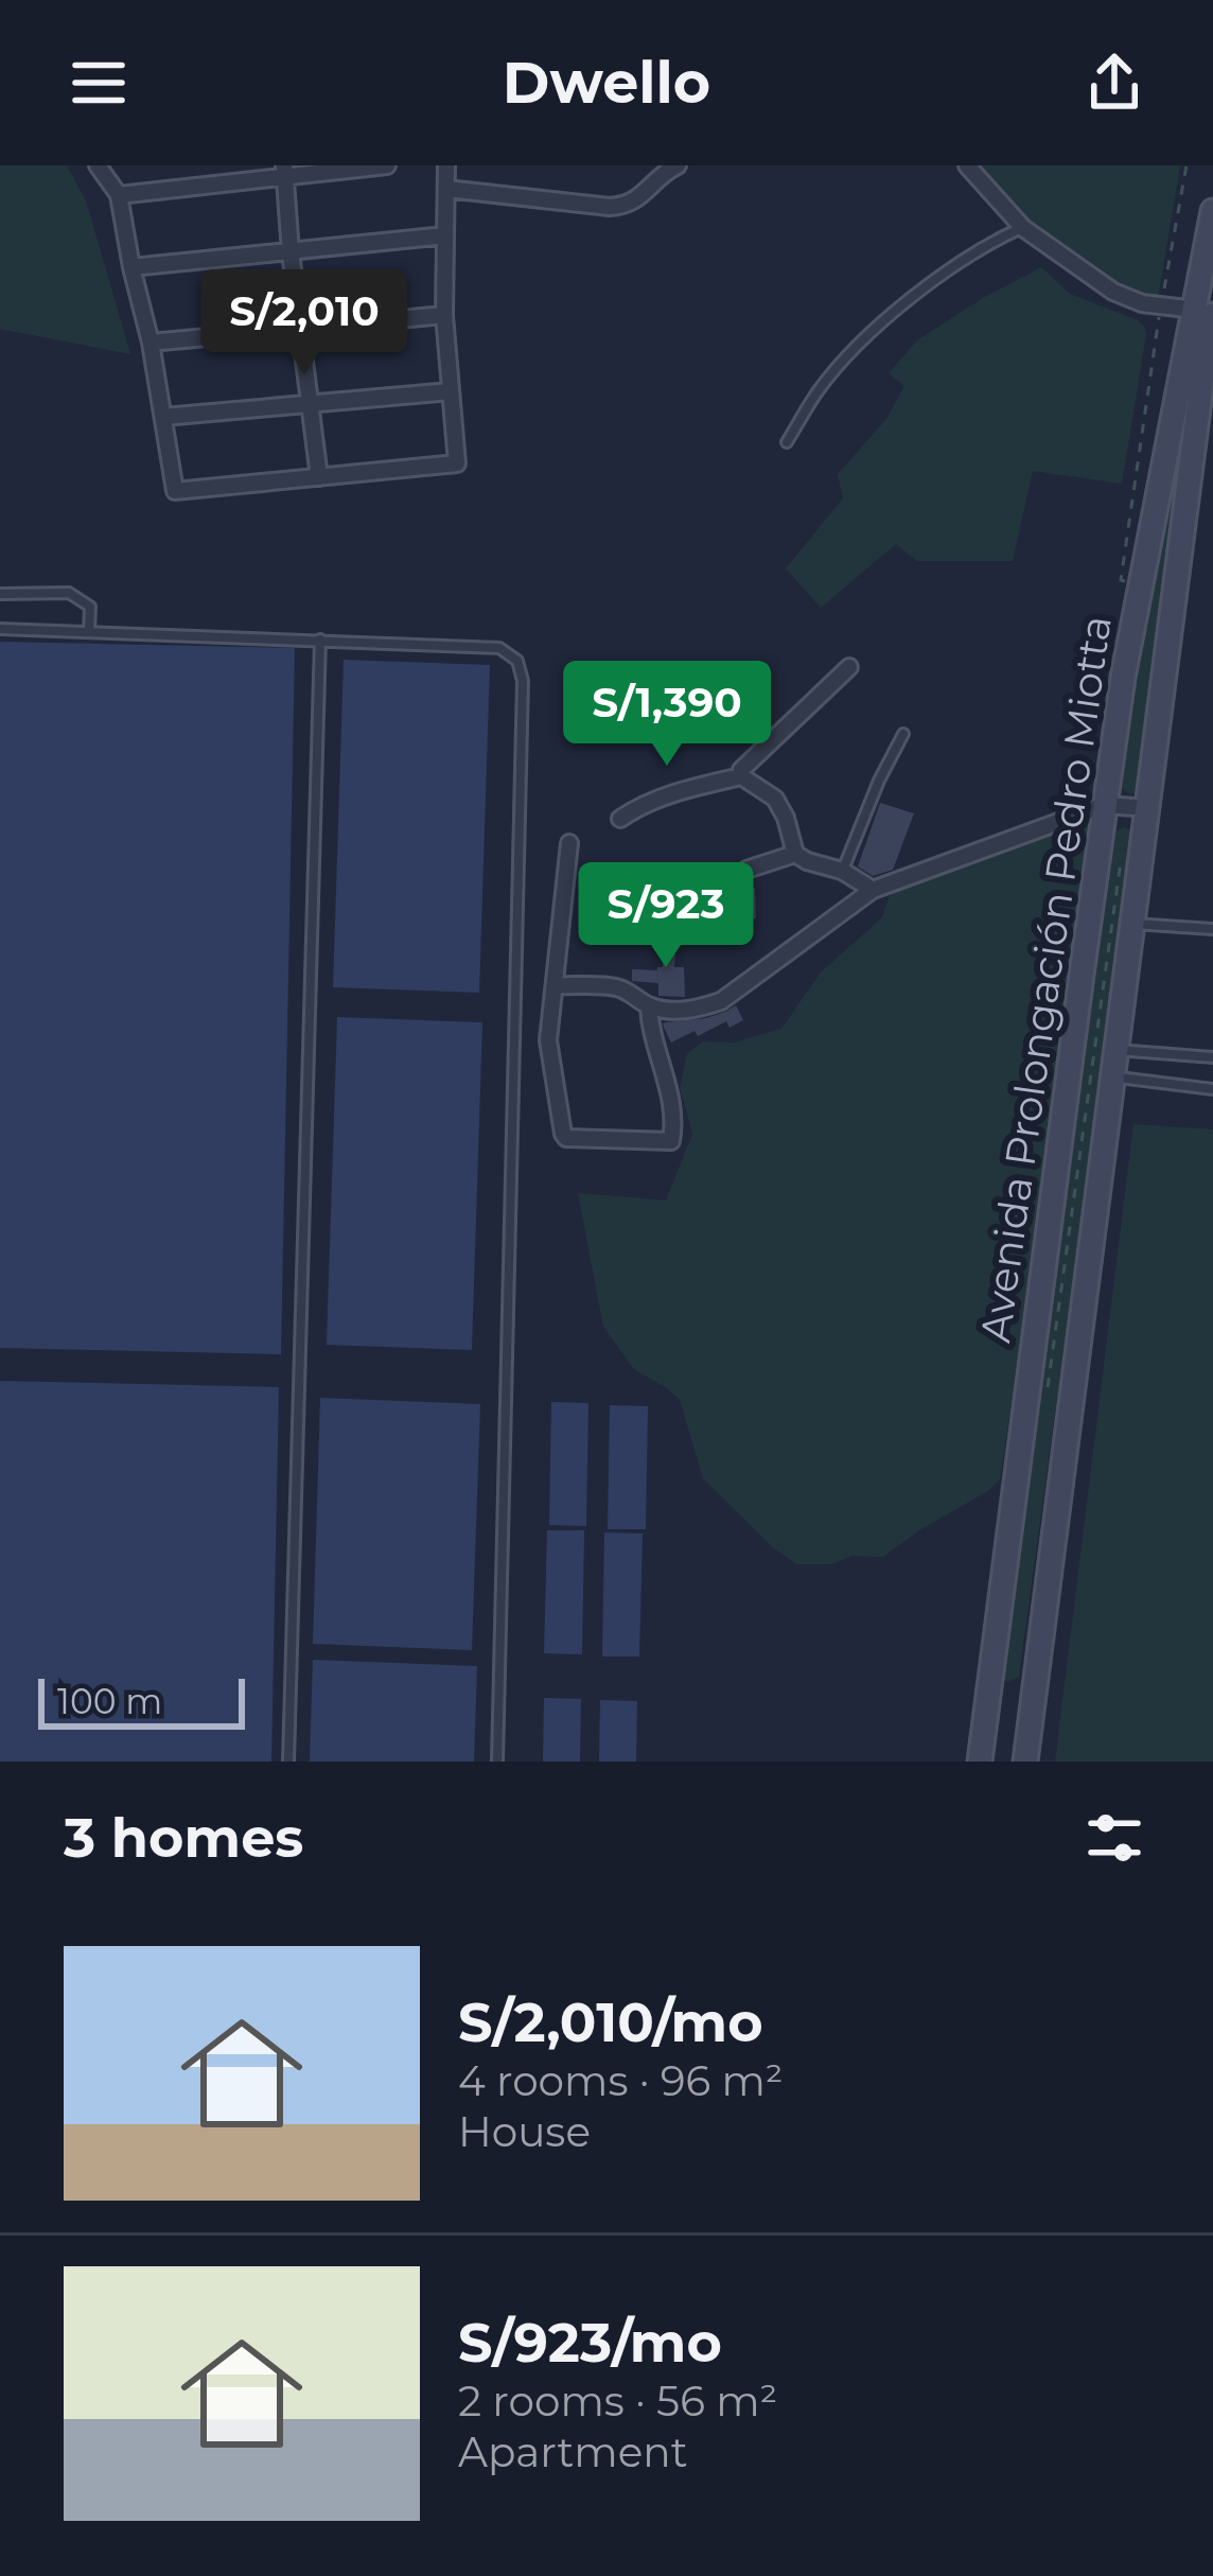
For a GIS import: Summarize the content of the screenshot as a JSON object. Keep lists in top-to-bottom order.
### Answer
{
  "streets": {
    "main road": ["Avenida Prolongación Pedro Miotta"]
  },
  "scale_bar": "100 m",
  "page": {
    "header": "Dwello",
    "price": ["S/2,010", "S/1,390", "S/923"],
    "scale": "100 m",
    "heading": "3 homes",
    "list": [
      {
        "name": "S/2,010/mo",
        "note": "4 rooms · 96 m² · House"
      },
      {
        "name": "S/923/mo",
        "note": "2 rooms · 56 m² · Apartment"
      }
    ]
  }
}
